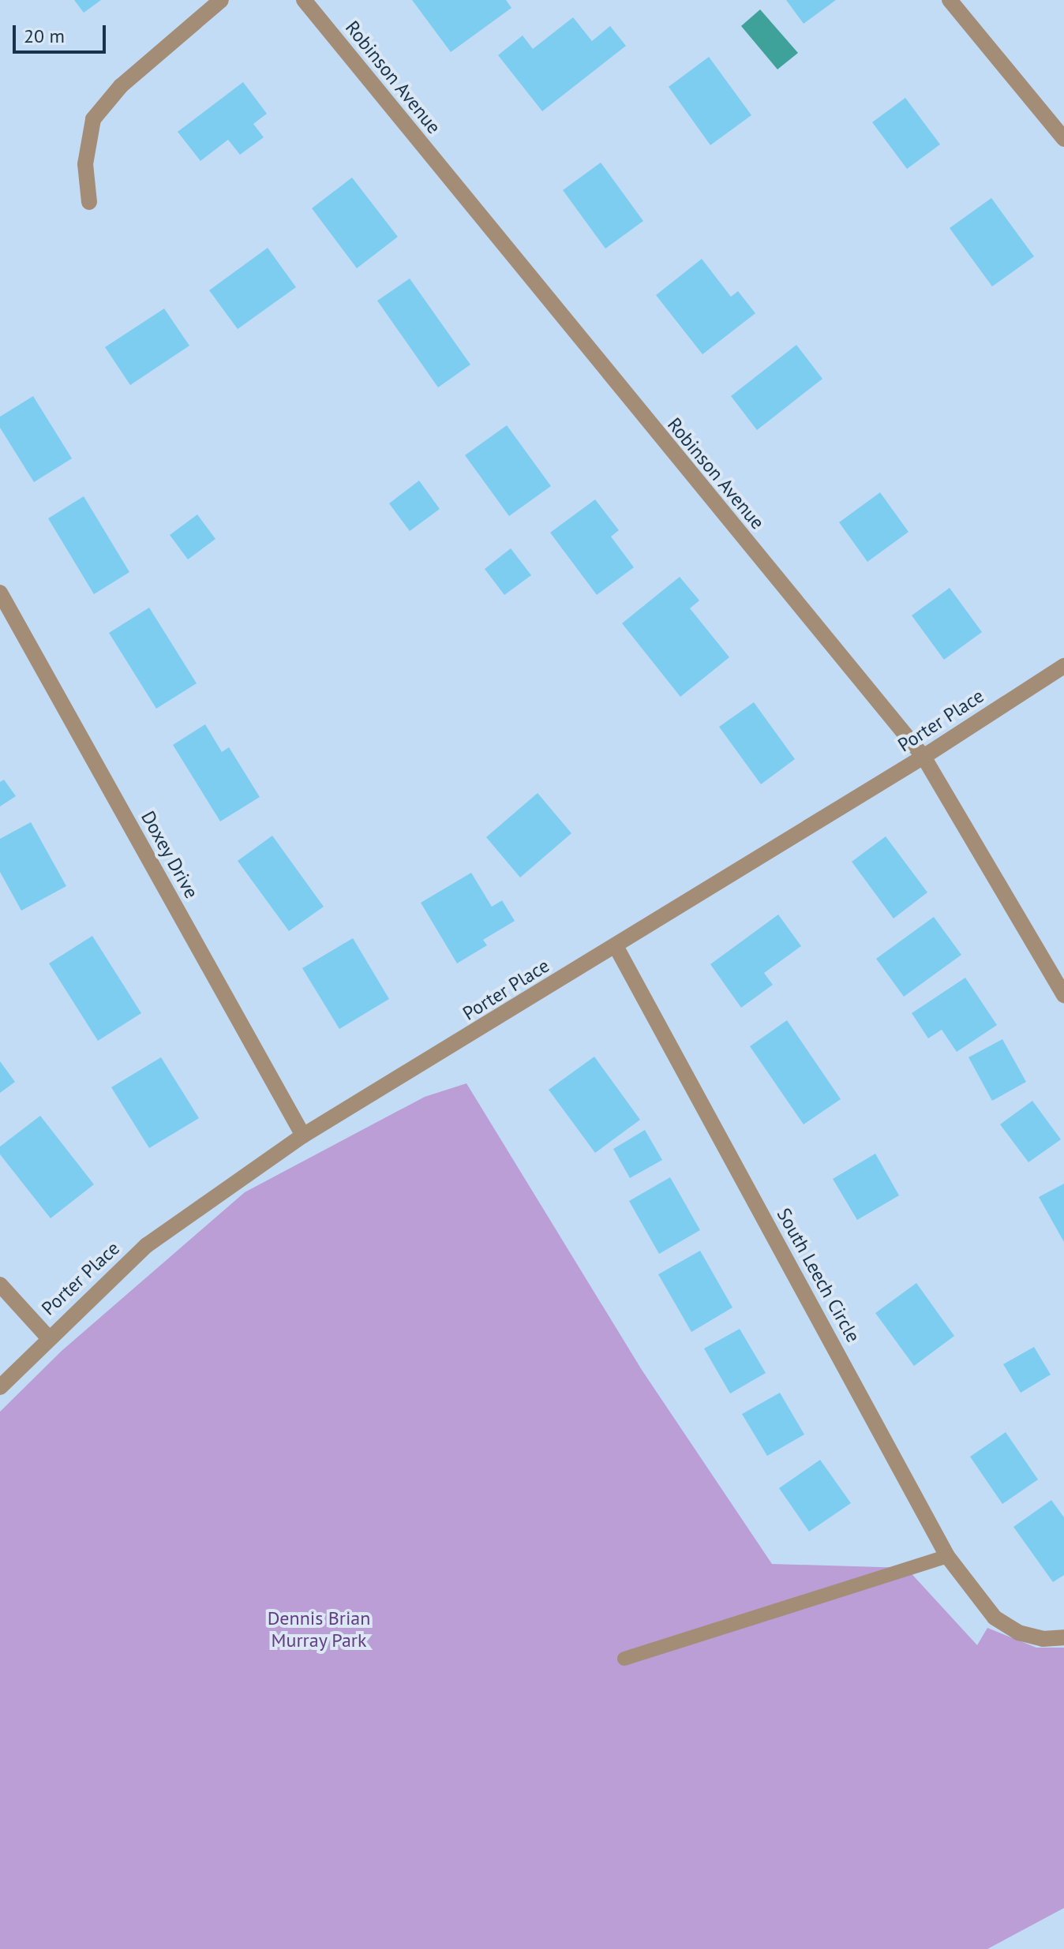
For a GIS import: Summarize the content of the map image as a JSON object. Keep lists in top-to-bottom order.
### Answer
{
  "streets": {
    "street": [
      "Robinson Avenue",
      "Porter Place",
      "Doxey Drive",
      "South Leech Circle"
    ]
  },
  "crossings": [
    ["Robinson Avenue", "Porter Place"],
    ["Porter Place", "Doxey Drive"],
    ["Porter Place", "South Leech Circle"]
  ],
  "parks": ["Dennis Brian Murray Park"],
  "scale_bar": "20 m"
}
